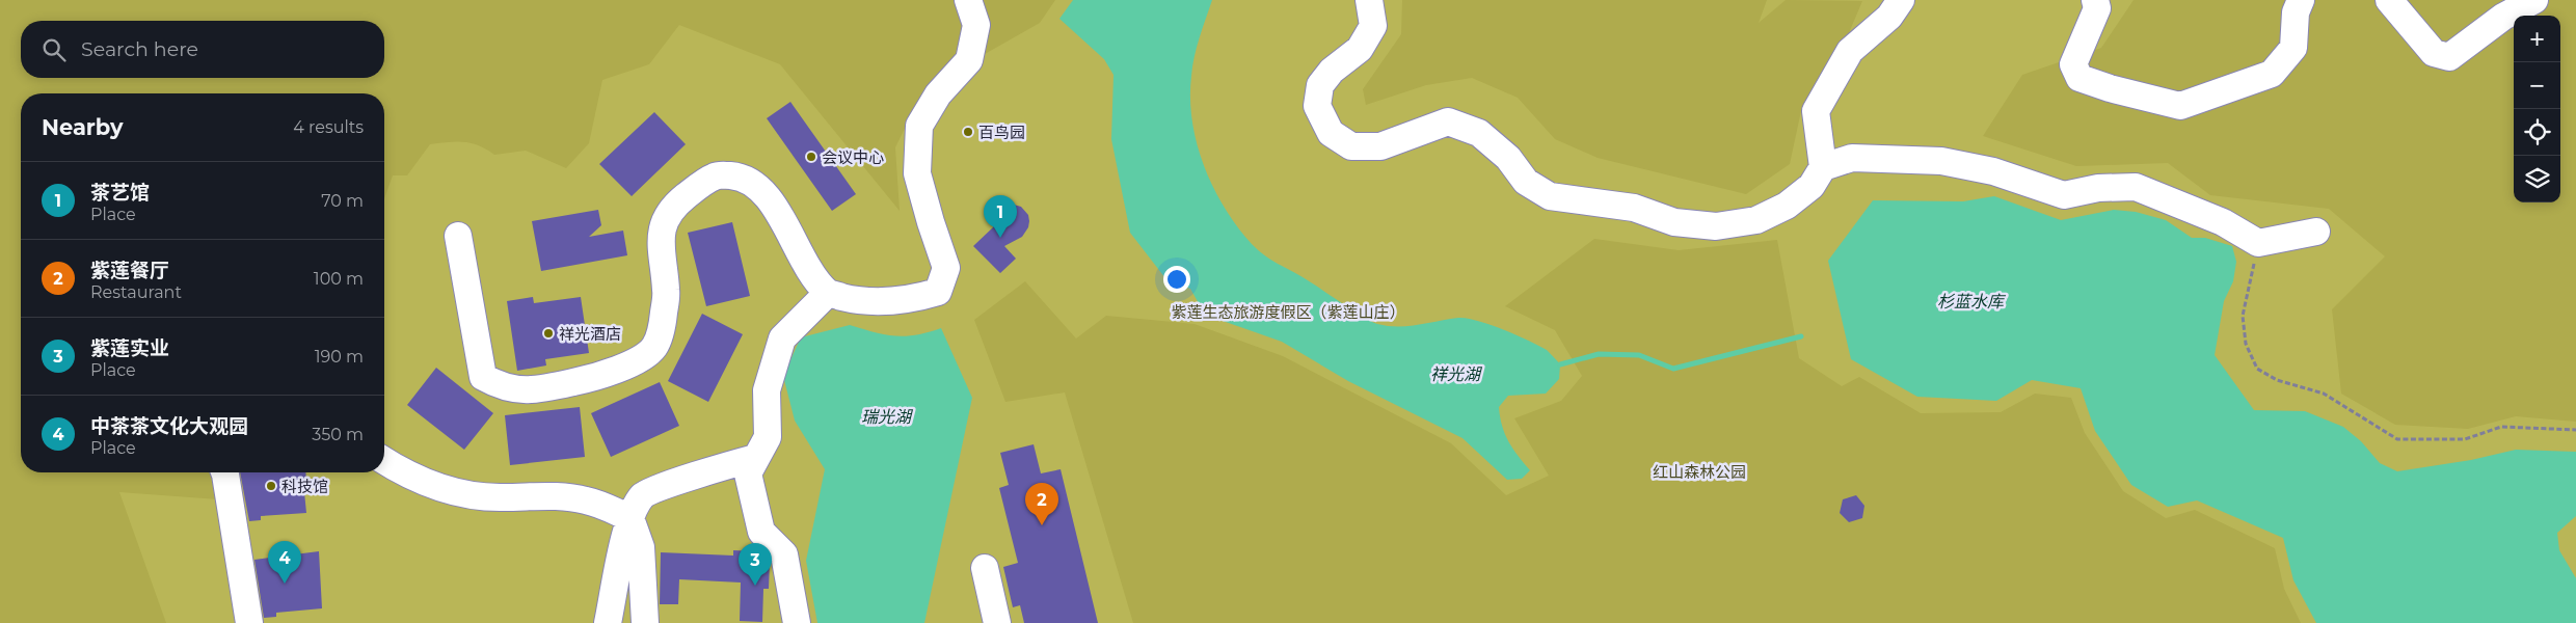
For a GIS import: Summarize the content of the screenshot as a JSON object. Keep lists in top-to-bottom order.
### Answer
{
  "water": ["杉蓝水库", "祥光湖", "瑞光湖"],
  "parks": ["紫莲生态旅游度假区（紫莲山庄）", "红山森林公园"],
  "places": [
    "百鸟园",
    "会议中心",
    "祥光酒店",
    "科技馆"
  ],
  "page": {
    "map_buttons": ["+", "−"],
    "search": "Search here",
    "heading": ["Nearby", "4 results"],
    "list": [
      {
        "mark": "1",
        "name": "茶艺馆",
        "note": "Place",
        "value": "70 m"
      },
      {
        "mark": "2",
        "name": "紫莲餐厅",
        "note": "Restaurant",
        "value": "100 m"
      },
      {
        "mark": "3",
        "name": "紫莲实业",
        "note": "Place",
        "value": "190 m"
      },
      {
        "mark": "4",
        "name": "中茶茶文化大观园",
        "note": "Place",
        "value": "350 m"
      }
    ],
    "pins": [
      "1",
      "2",
      "4",
      "3"
    ]
  }
}
